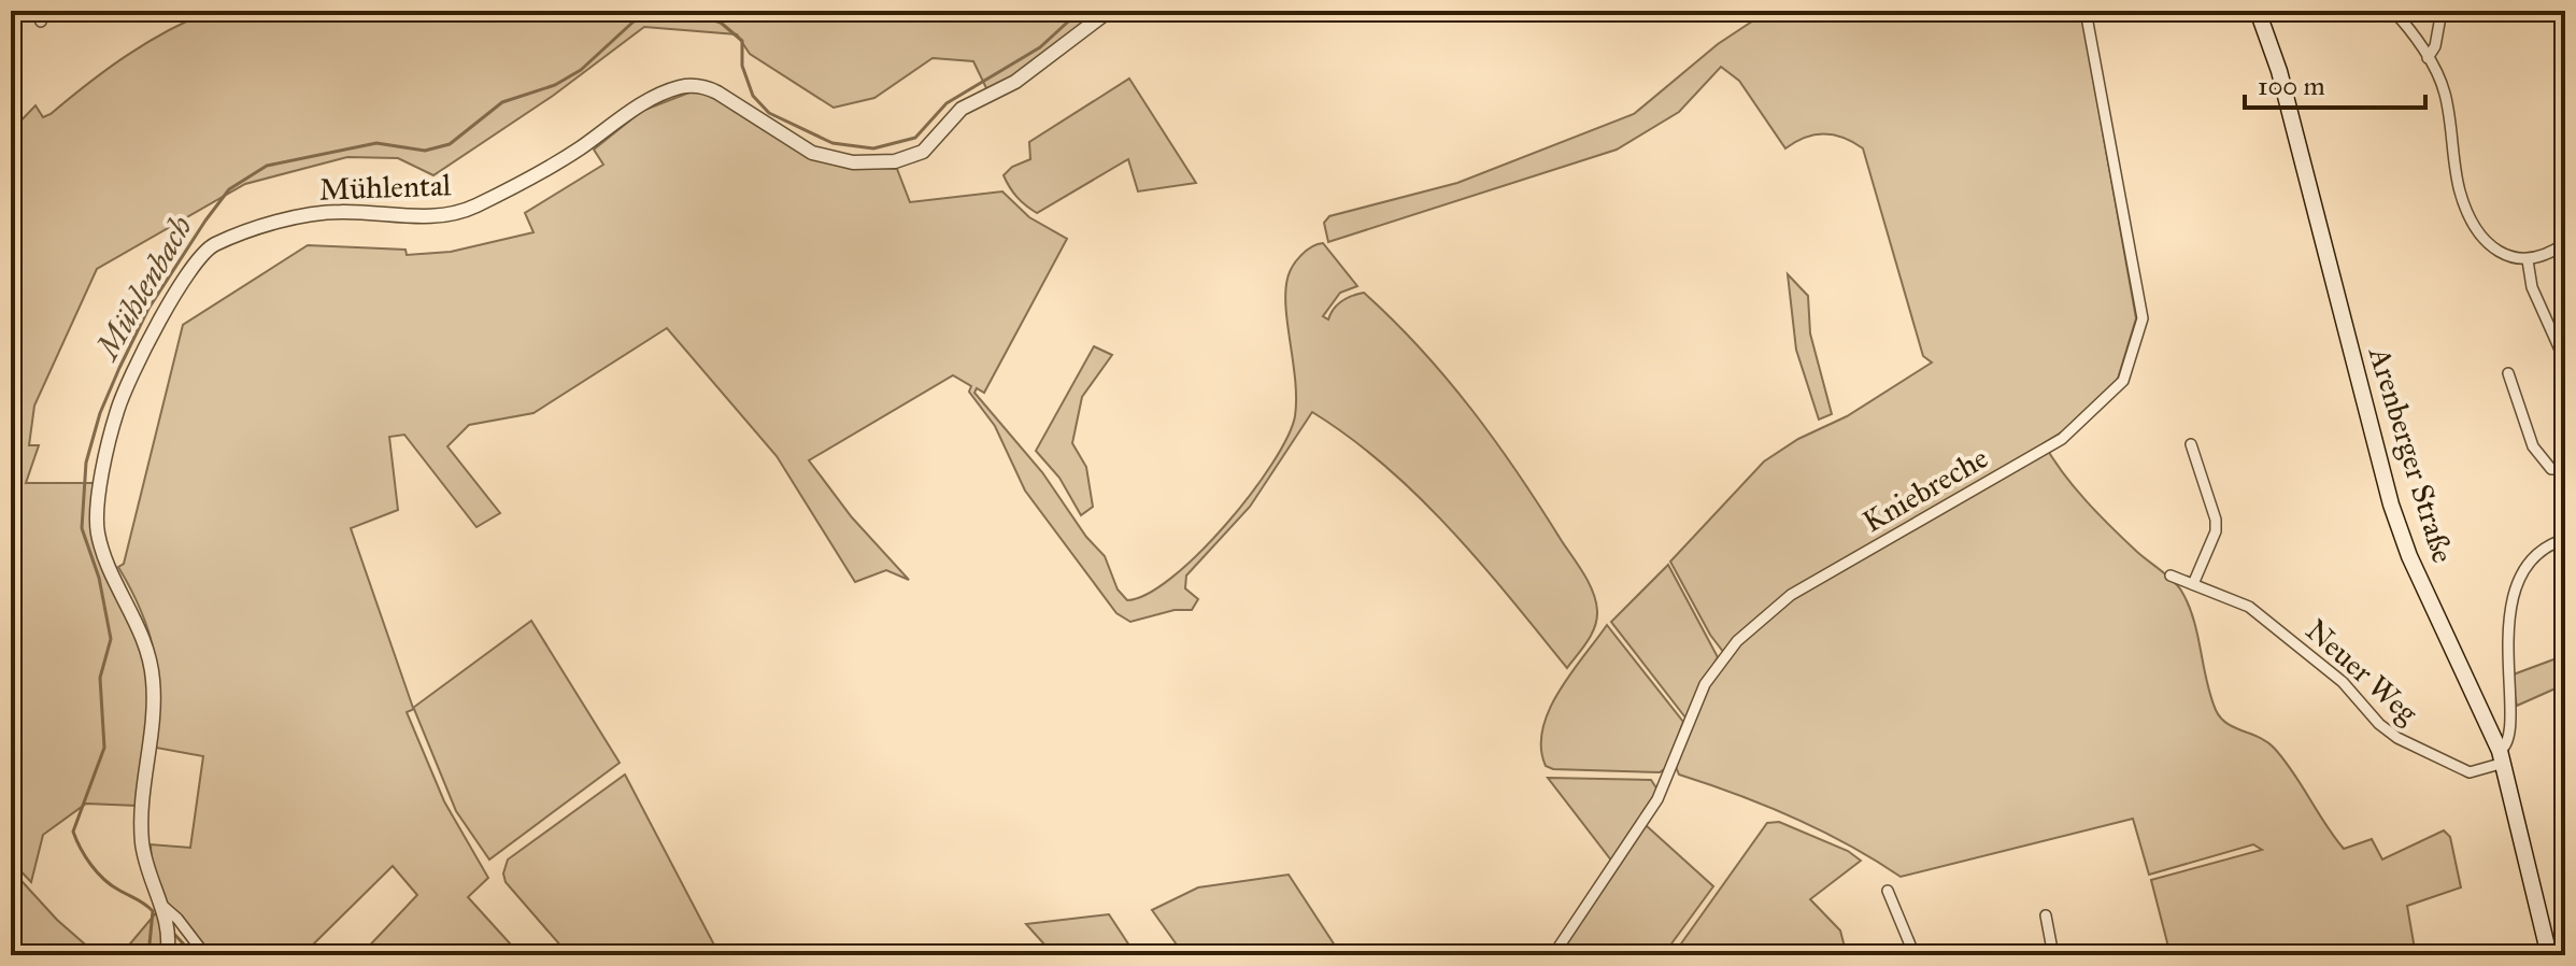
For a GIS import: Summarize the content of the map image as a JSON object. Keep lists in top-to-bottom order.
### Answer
{
  "streets": {
    "main road": ["Arenberger Straße"],
    "street": ["Mühlental", "Kniebreche", "Neuer Weg"]
  },
  "crossings": [
    ["Arenberger Straße", "Neuer Weg"]
  ],
  "water": ["Mühlenbach"],
  "scale_bar": "100 m"
}
